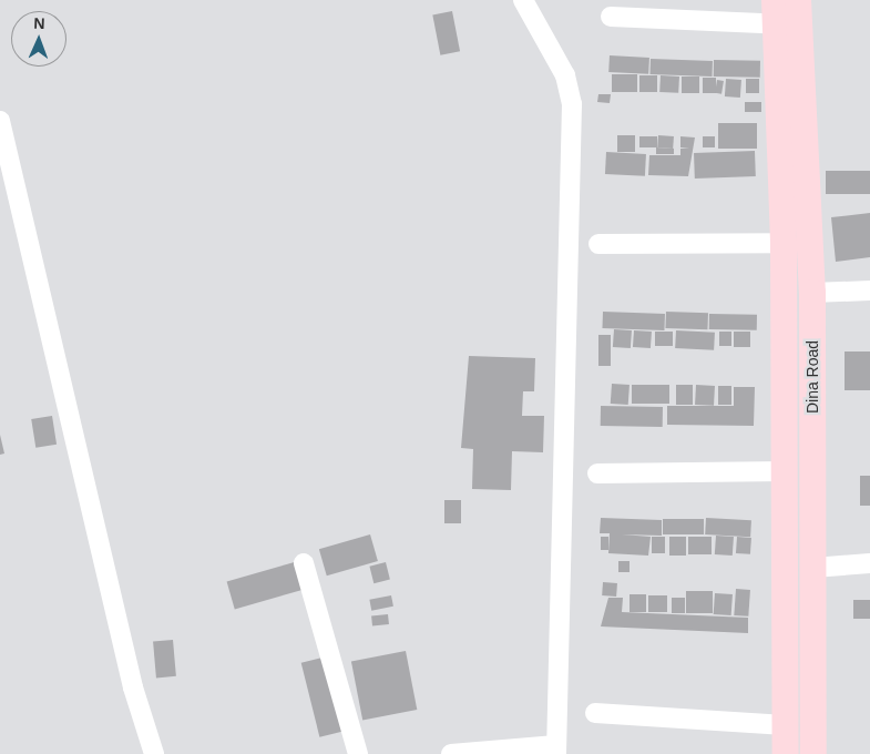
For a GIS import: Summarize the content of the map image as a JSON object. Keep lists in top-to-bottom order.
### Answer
{
  "streets": {
    "street": ["Dina Road"]
  },
  "north": "top"
}
